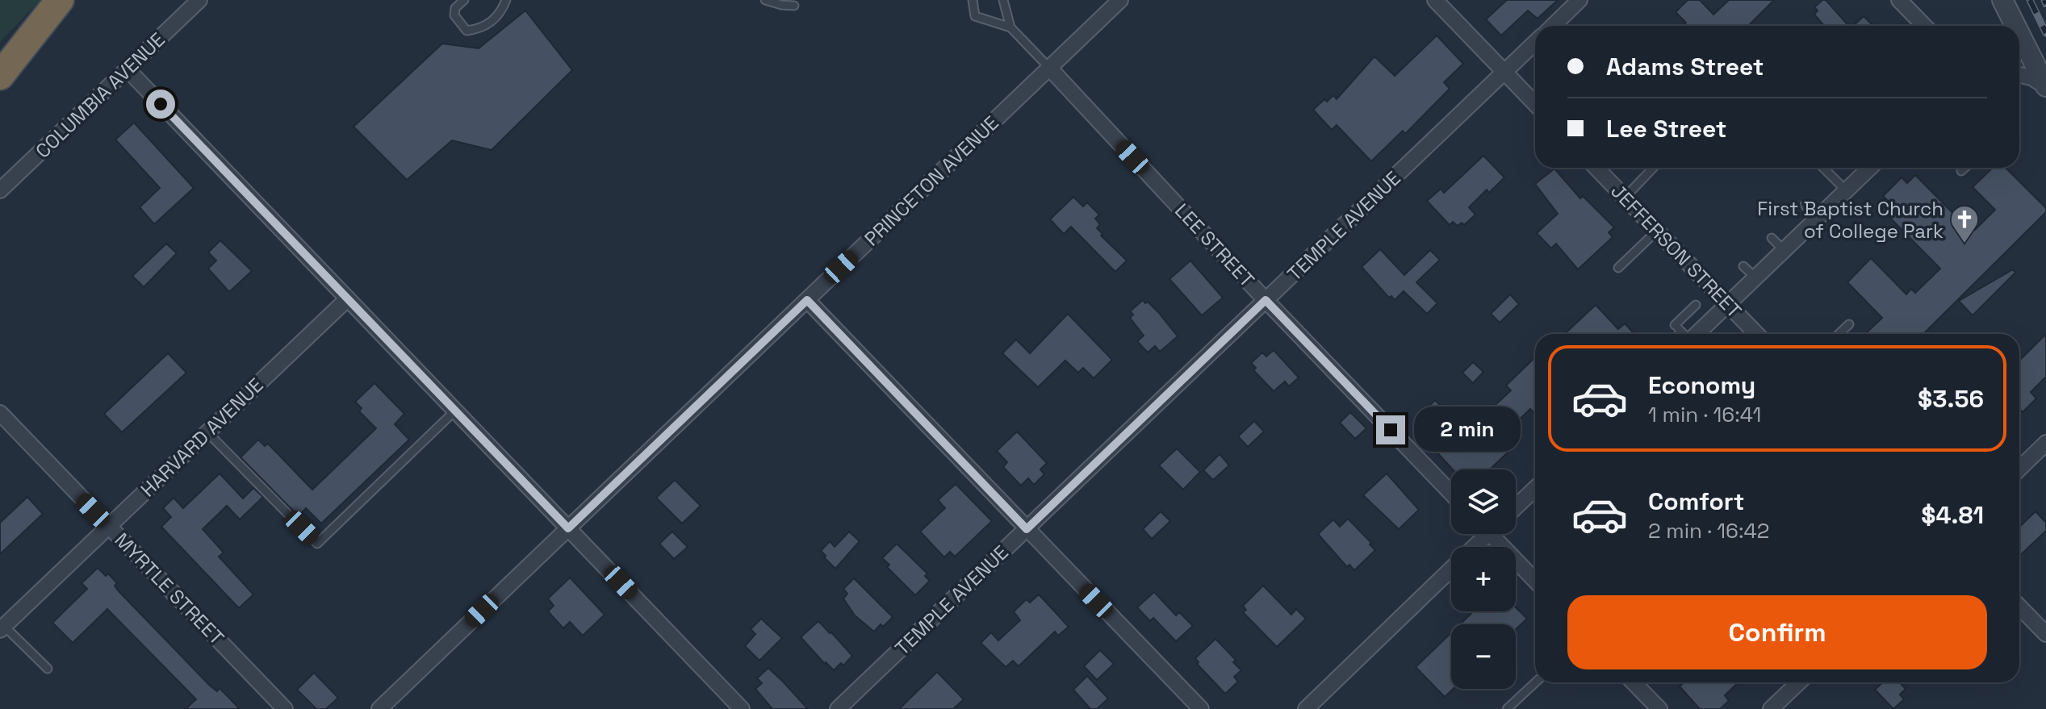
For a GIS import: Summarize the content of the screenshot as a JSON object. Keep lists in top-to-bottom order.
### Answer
{
  "streets": {
    "street": [
      "COLUMBIA AVENUE",
      "PRINCETON AVENUE",
      "TEMPLE AVENUE",
      "LEE STREET",
      "JEFFERSON STREET",
      "HARVARD AVENUE",
      "MYRTLE STREET"
    ]
  },
  "crossings": [
    ["PRINCETON AVENUE", "LEE STREET"],
    ["TEMPLE AVENUE", "LEE STREET"],
    ["HARVARD AVENUE", "MYRTLE STREET"]
  ],
  "places": {
    "church": ["First Baptist Church of College Park"]
  },
  "page": {
    "banner": ["Adams Street", "Lee Street"],
    "list": [
      {
        "name": "Economy",
        "note": "1 min · 16:41",
        "value": "$3.56"
      },
      {
        "name": "Comfort",
        "note": "2 min · 16:42",
        "value": "$4.81"
      }
    ],
    "bubble": "2 min",
    "map_buttons": ["+", "−"],
    "buttons": "Confirm"
  }
}
